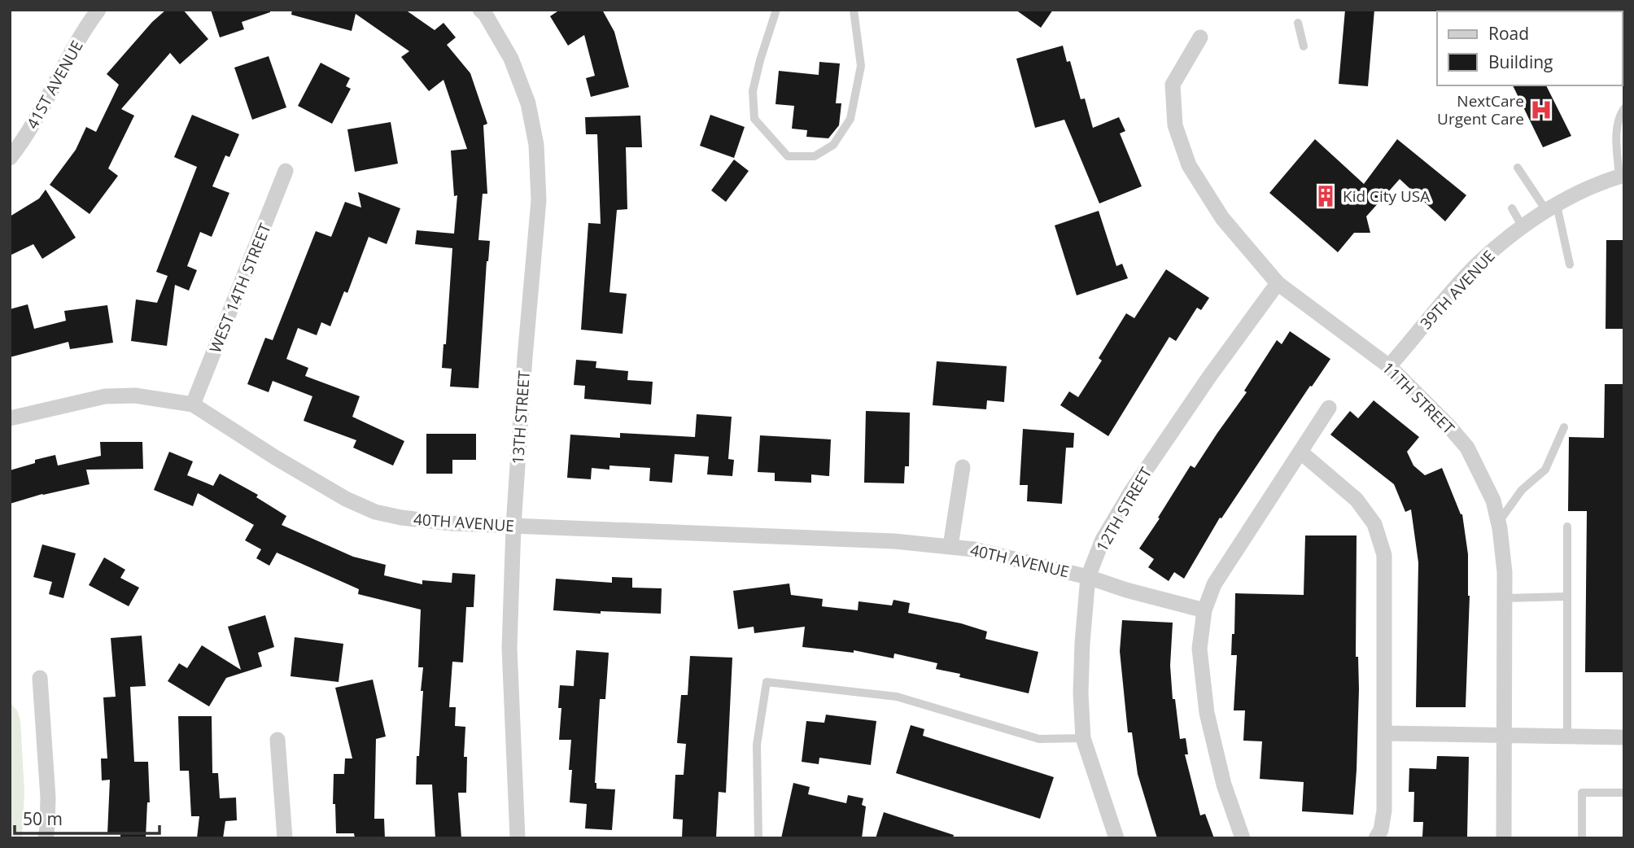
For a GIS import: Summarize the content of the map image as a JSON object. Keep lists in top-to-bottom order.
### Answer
{
  "streets": {
    "street": [
      "41ST AVENUE",
      "WEST 14TH STREET",
      "39TH AVENUE",
      "11TH STREET",
      "13TH STREET",
      "12TH STREET",
      "40TH AVENUE"
    ]
  },
  "crossings": [
    ["WEST 14TH STREET", "40TH AVENUE"],
    ["39TH AVENUE", "11TH STREET"],
    ["11TH STREET", "12TH STREET"],
    ["13TH STREET", "40TH AVENUE"],
    ["12TH STREET", "40TH AVENUE"]
  ],
  "places": {
    "hospital": ["NextCare Urgent Care"],
    "building": ["Kid City USA"]
  },
  "legend": ["Road", "Building"],
  "scale_bar": "50 m"
}
